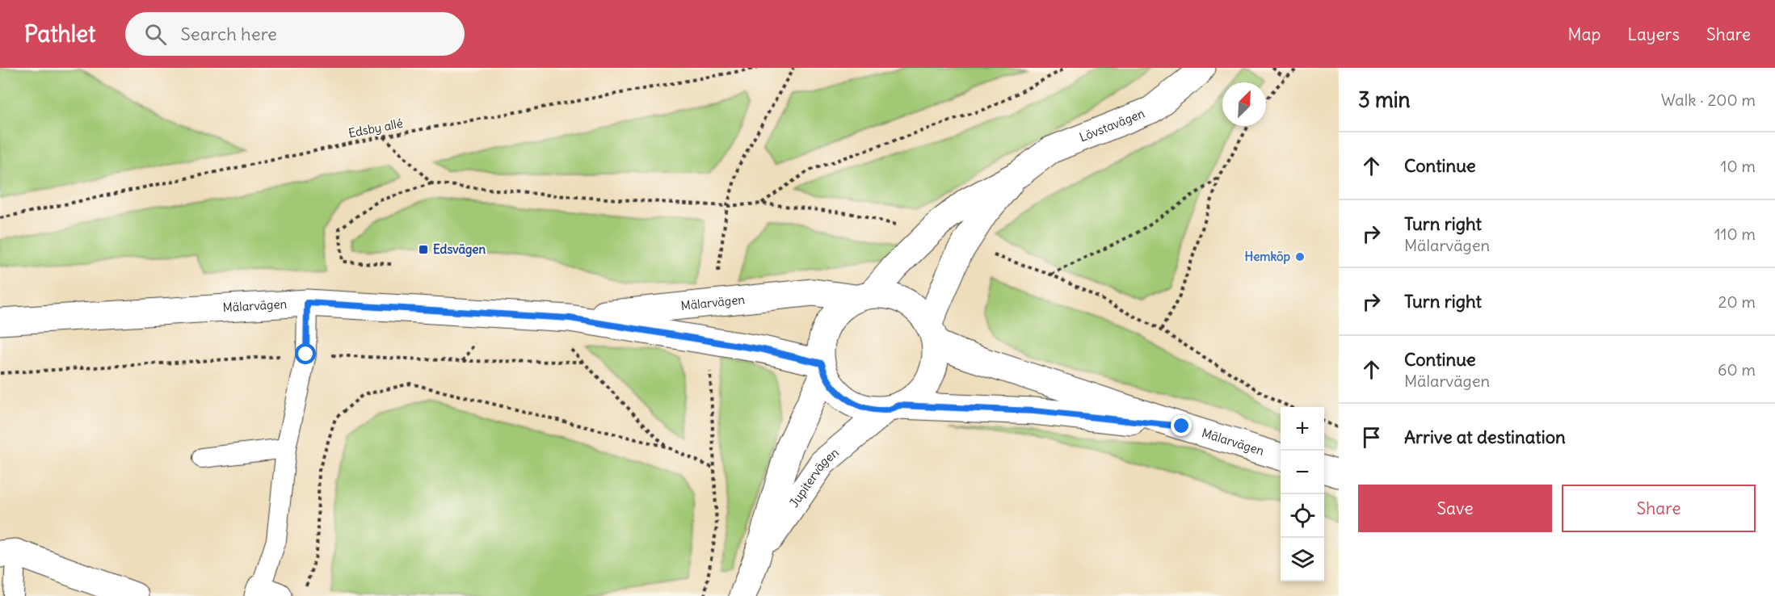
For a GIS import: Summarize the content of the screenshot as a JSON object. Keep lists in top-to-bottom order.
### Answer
{
  "streets": {
    "main road": ["Lövstavägen", "Mälarvägen", "Jupitervägen"],
    "path": ["Edsby allé"]
  },
  "crossings": [
    ["Lövstavägen", "Mälarvägen"],
    ["Lövstavägen", "Jupitervägen"],
    ["Mälarvägen", "Jupitervägen"]
  ],
  "places": {
    "transit": ["Edsvägen"],
    "other": ["Hemköp"]
  },
  "north": "top right",
  "page": {
    "header": "Pathlet",
    "search": "Search here",
    "nav": ["Map", "Layers", "Share"],
    "heading": ["3 min", "Walk · 200 m"],
    "list": [
      ["Continue", "10 m"],
      ["Turn right", "Mälarvägen", "110 m"],
      ["Turn right", "20 m"],
      ["Continue", "Mälarvägen", "60 m"],
      "Arrive at destination"
    ],
    "map_buttons": ["+", "−"],
    "buttons": ["Save", "Share"]
  }
}
